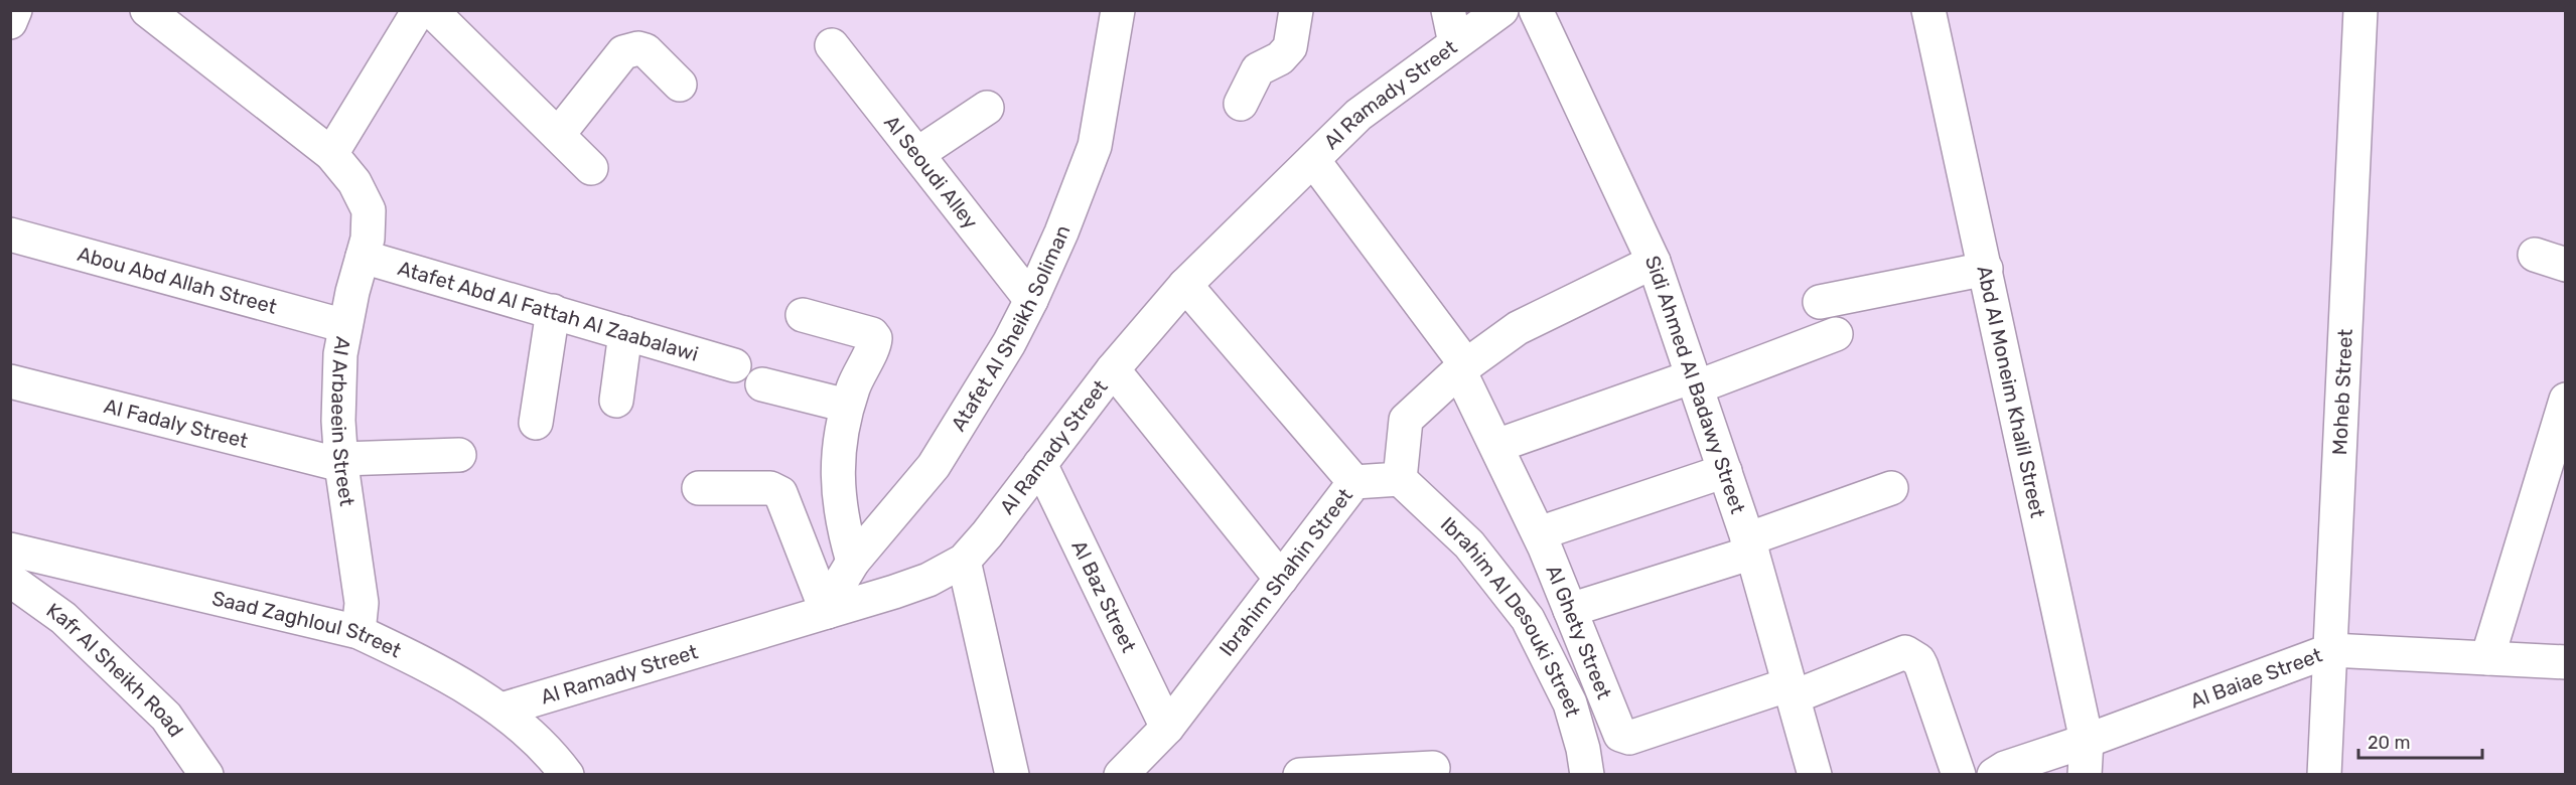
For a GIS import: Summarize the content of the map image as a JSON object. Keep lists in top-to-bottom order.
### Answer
{
  "streets": {
    "street": [
      "Al Ramady Street",
      "Al Seoudi Alley",
      "Abou Abd Allah Street",
      "Atafet Abd Al Fattah Al Zaabalawi",
      "Atafet Al Sheikh Soliman",
      "Sidi Ahmed Al Badawy Street",
      "Abd Al Moneim Khalil Street",
      "Moheb Street",
      "Al Arbaeein Street",
      "Al Fadaly Street",
      "Ibrahim Shahin Street",
      "Al Baz Street",
      "Ibrahim Al Desouki Street",
      "Saad Zaghloul Street",
      "Al Ghety Street",
      "Kafr Al Sheikh Road",
      "Al Baiae Street"
    ]
  },
  "crossings": [
    ["Al Ramady Street", "Atafet Al Sheikh Soliman"],
    ["Al Ramady Street", "Al Baz Street"],
    ["Al Ramady Street", "Saad Zaghloul Street"],
    ["Al Ramady Street", "Al Ghety Street"],
    ["Al Seoudi Alley", "Atafet Al Sheikh Soliman"],
    ["Abou Abd Allah Street", "Al Arbaeein Street"],
    ["Atafet Abd Al Fattah Al Zaabalawi", "Al Arbaeein Street"],
    ["Sidi Ahmed Al Badawy Street", "Al Ghety Street"],
    ["Abd Al Moneim Khalil Street", "Al Baiae Street"],
    ["Moheb Street", "Al Baiae Street"],
    ["Al Arbaeein Street", "Al Fadaly Street"],
    ["Al Arbaeein Street", "Saad Zaghloul Street"],
    ["Ibrahim Shahin Street", "Al Baz Street"],
    ["Ibrahim Shahin Street", "Ibrahim Al Desouki Street"]
  ],
  "scale_bar": "20 m"
}
